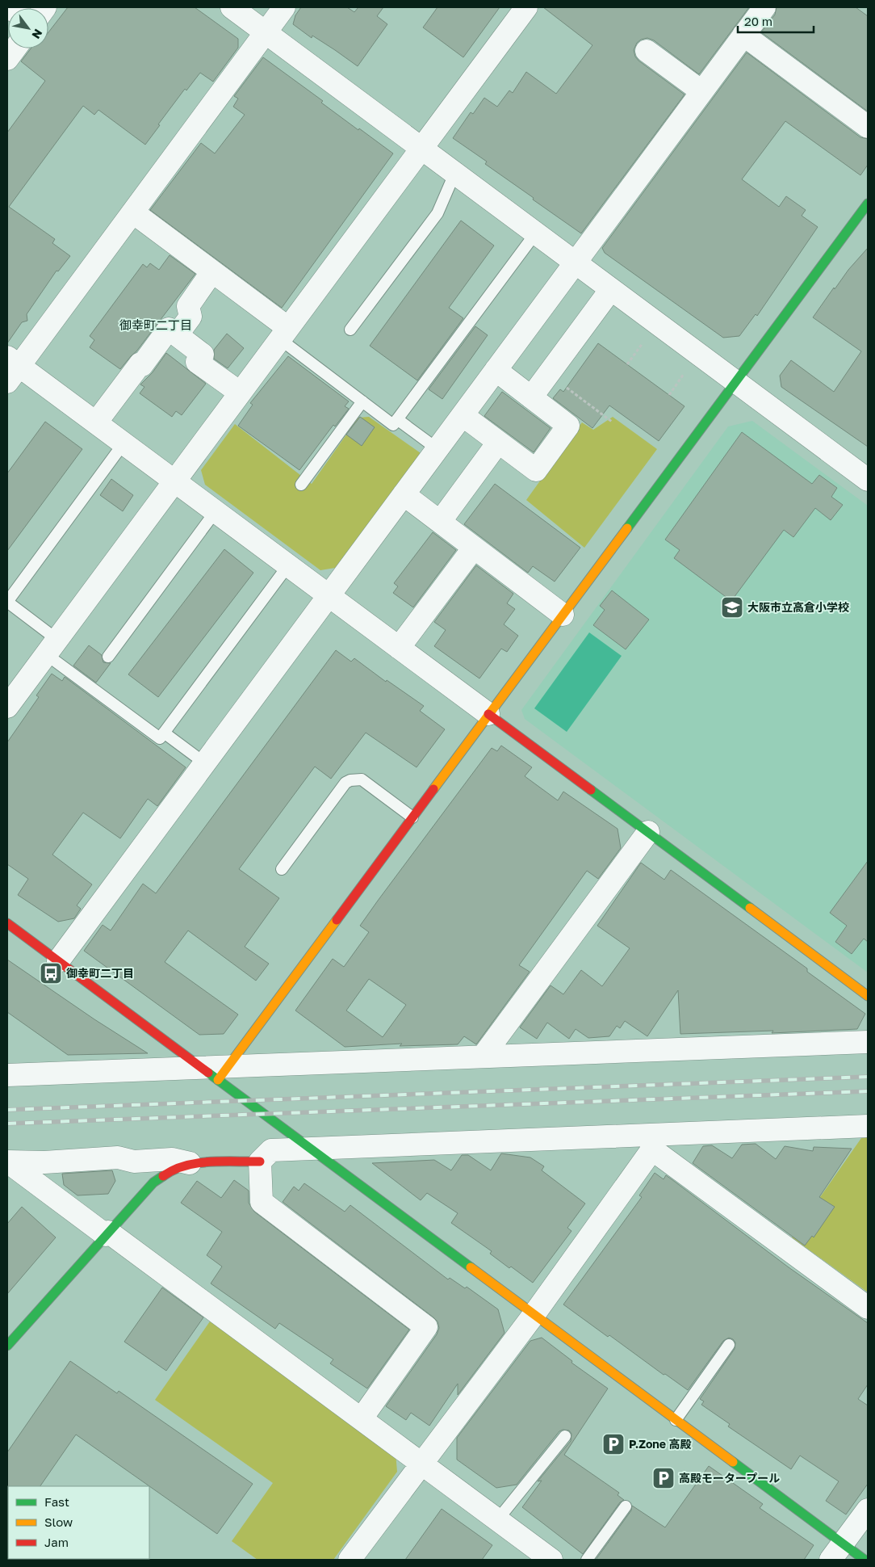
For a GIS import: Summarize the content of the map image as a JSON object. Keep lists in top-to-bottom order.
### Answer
{
  "districts": ["御幸町二丁目"],
  "places": {
    "school or university": ["大阪市立高倉小学校"],
    "bus stop": ["御幸町二丁目"],
    "parking": ["P.Zone 高殿", "高殿モータープール"]
  },
  "legend": ["Fast", "Slow", "Jam"],
  "scale_bar": "20 m",
  "north": "bottom right"
}
